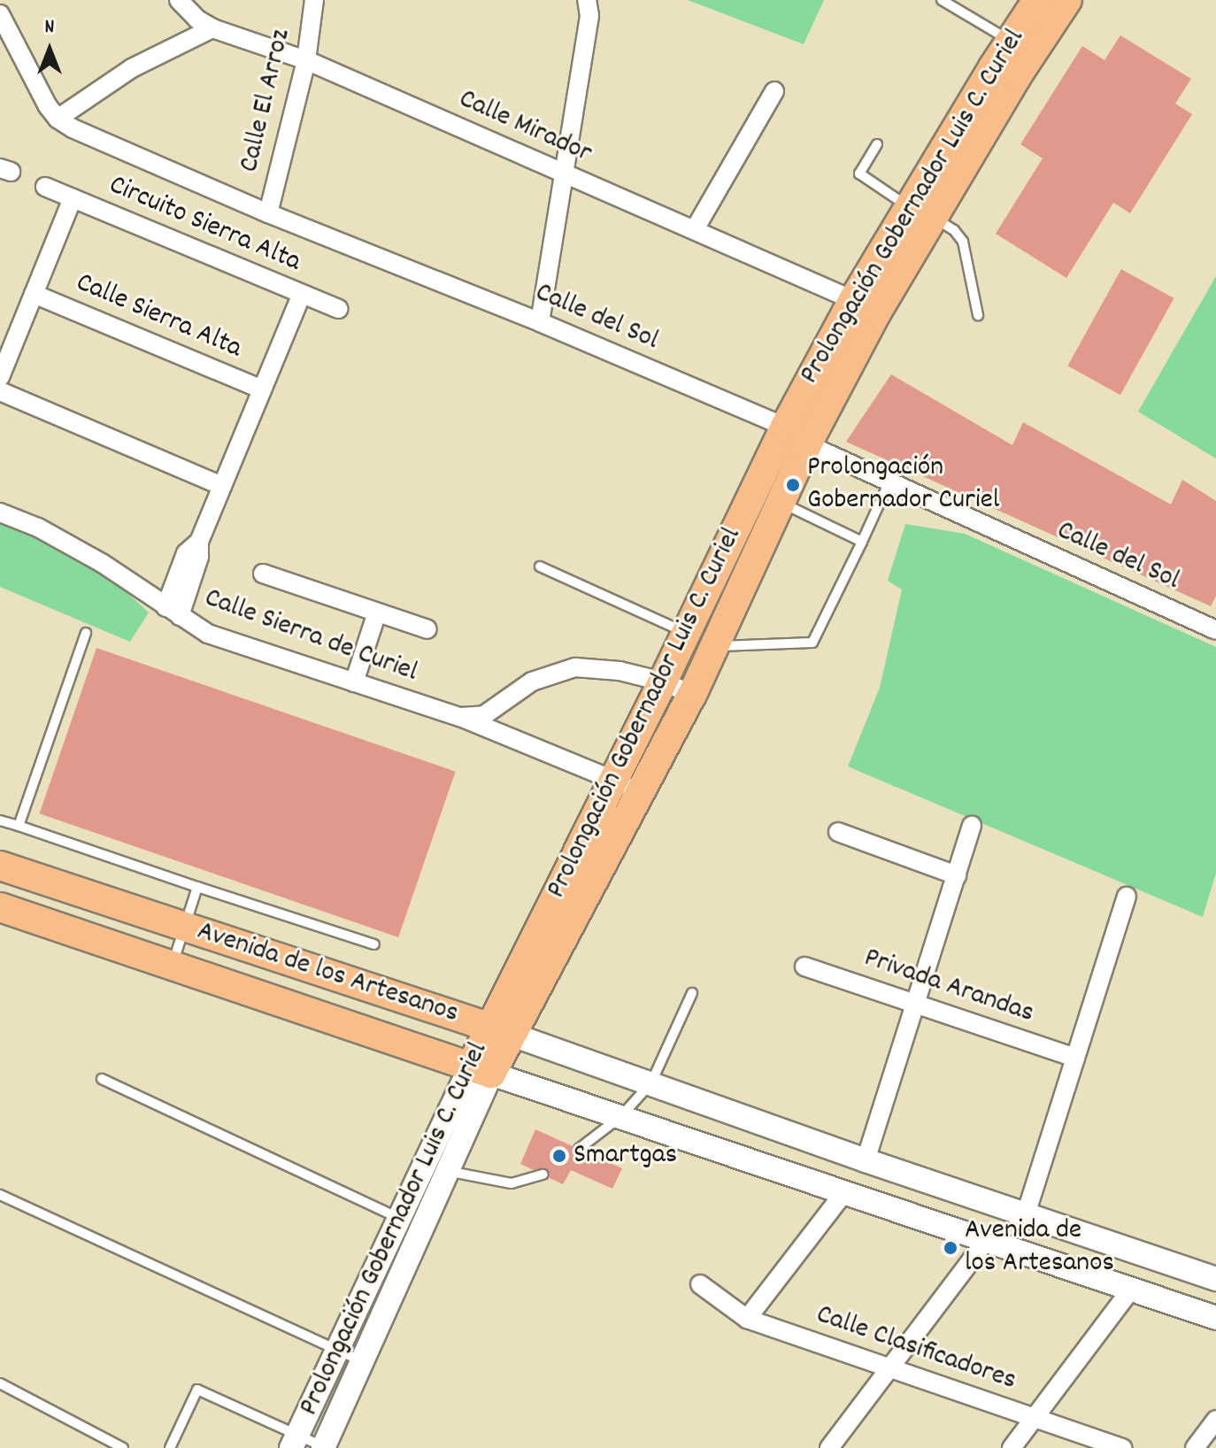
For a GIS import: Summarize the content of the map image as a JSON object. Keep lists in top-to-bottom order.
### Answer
{
  "streets": {
    "main road": ["Prolongación Gobernador Luis C. Curiel", "Avenida de los Artesanos"],
    "street": [
      "Calle El Arroz",
      "Calle Mirador",
      "Circuito Sierra Alta",
      "Calle Sierra Alta",
      "Calle del Sol",
      "Calle Sierra de Curiel",
      "Privada Arandas",
      "Calle Clasificadores"
    ]
  },
  "crossings": [
    ["Calle El Arroz", "Calle Mirador"],
    ["Calle El Arroz", "Calle del Sol"],
    ["Calle Mirador", "Prolongación Gobernador Luis C. Curiel"],
    ["Prolongación Gobernador Luis C. Curiel", "Calle del Sol"],
    ["Prolongación Gobernador Luis C. Curiel", "Calle Sierra de Curiel"],
    ["Prolongación Gobernador Luis C. Curiel", "Avenida de los Artesanos"],
    ["Circuito Sierra Alta", "Calle Sierra Alta"],
    ["Circuito Sierra Alta", "Calle Sierra de Curiel"]
  ],
  "places": ["Prolongación Gobernador Curiel", "Smartgas", "Avenida de los Artesanos"],
  "north": "top"
}
